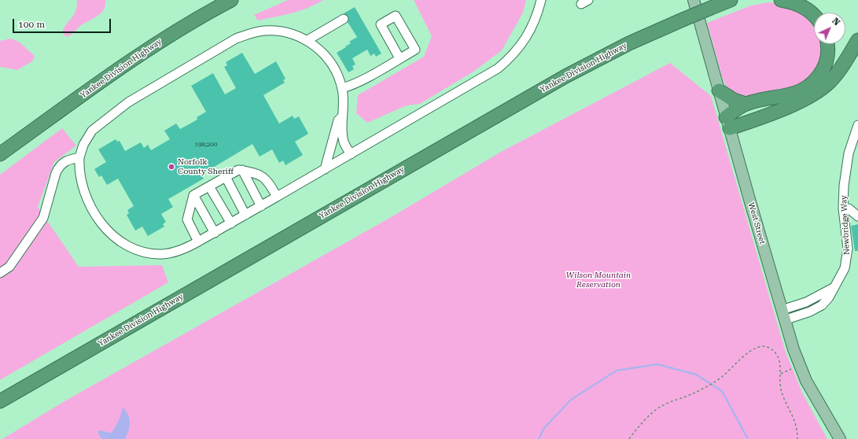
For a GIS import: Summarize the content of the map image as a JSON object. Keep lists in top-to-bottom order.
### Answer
{
  "streets": {
    "highway": ["Yankee Division Highway"],
    "main road": ["West Street"],
    "street": ["Newbridge Way"]
  },
  "crossings": [
    ["West Street", "Newbridge Way"]
  ],
  "parks": ["Wilson Mountain Reservation"],
  "places": ["Norfolk County Sheriff"],
  "house_numbers": ["198;200"],
  "scale_bar": "100 m",
  "north": "top right"
}
